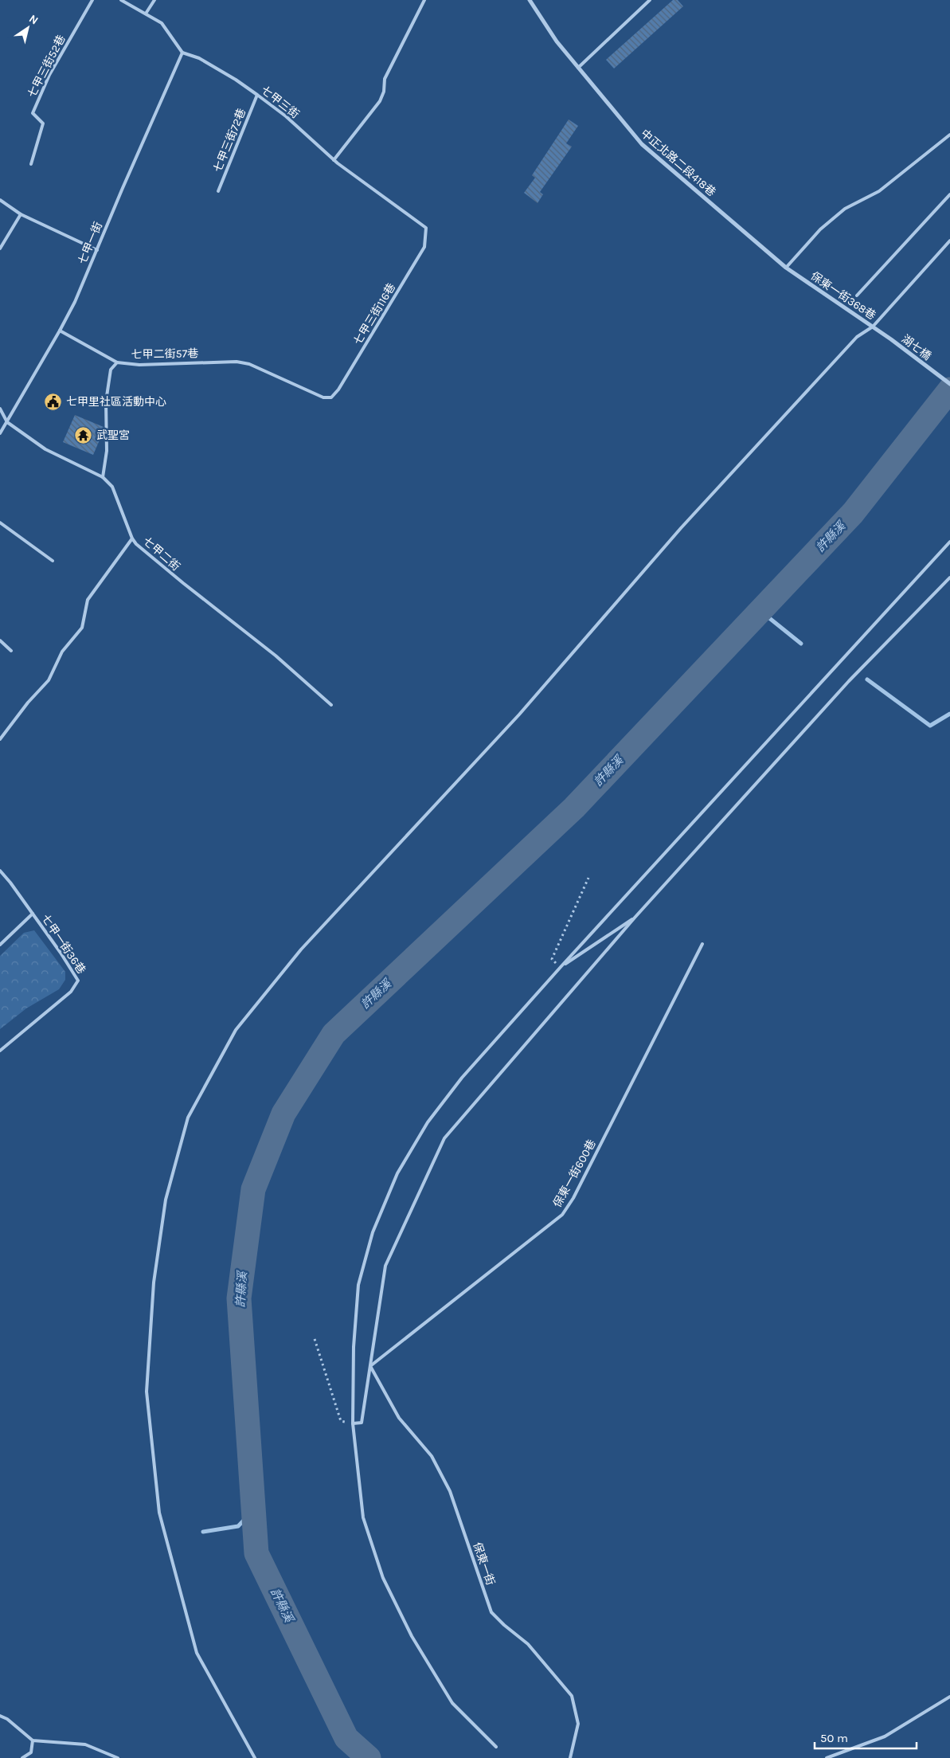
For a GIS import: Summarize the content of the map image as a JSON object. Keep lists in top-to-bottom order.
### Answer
{
  "streets": {
    "street": ["中正北路二段418巷", "保東一街368巷", "湖七橋"],
    "lane": [
      "七甲三街52巷",
      "七甲三街",
      "七甲三街72巷",
      "七甲一街",
      "七甲三街116巷",
      "七甲二街57巷",
      "七甲二街",
      "七甲一街36巷",
      "保東一街600巷",
      "保東一街"
    ]
  },
  "crossings": [
    ["七甲三街", "七甲三街72巷"],
    ["七甲三街", "七甲一街"],
    ["七甲三街", "七甲三街116巷"],
    ["中正北路二段418巷", "保東一街368巷"],
    ["七甲一街", "七甲二街"],
    ["保東一街368巷", "湖七橋"],
    ["七甲三街116巷", "七甲二街57巷"],
    ["七甲二街57巷", "七甲二街"],
    ["保東一街600巷", "保東一街"]
  ],
  "water": ["許縣溪"],
  "places": {
    "public building": ["七甲里社區活動中心"],
    "temple": ["武聖宮"]
  },
  "scale_bar": "50 m",
  "north": "top right"
}
